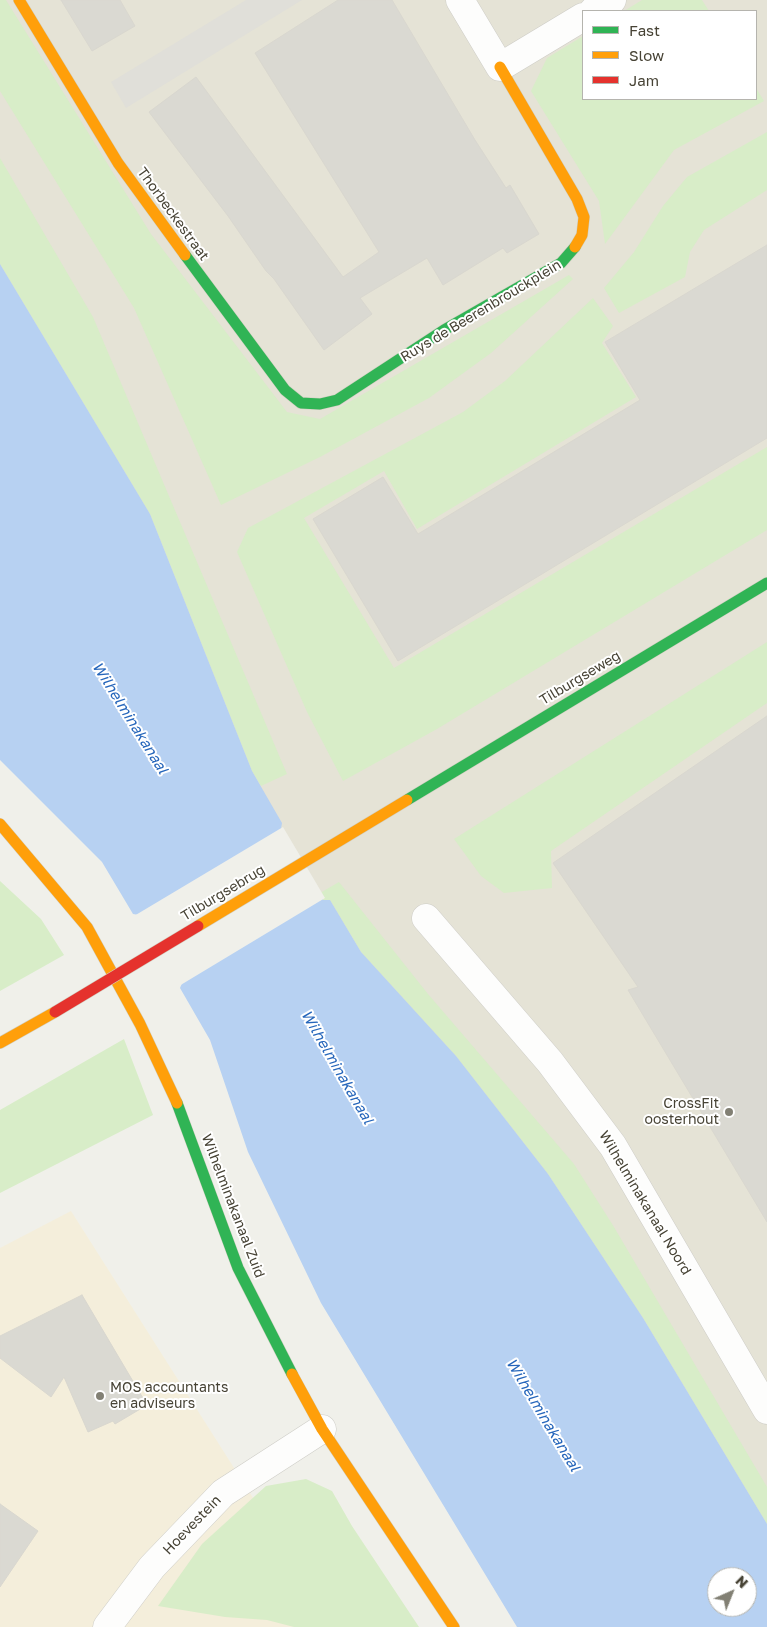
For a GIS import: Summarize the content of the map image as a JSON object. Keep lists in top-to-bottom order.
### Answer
{
  "streets": {
    "street": [
      "Thorbeckestraat",
      "Ruys de Beerenbrouckplein",
      "Tilburgseweg",
      "Tilburgsebrug",
      "Wilhelminakanaal Noord",
      "Wilhelminakanaal Zuid",
      "Hoevestein"
    ]
  },
  "crossings": [
    ["Thorbeckestraat", "Ruys de Beerenbrouckplein"],
    ["Tilburgseweg", "Tilburgsebrug"],
    ["Wilhelminakanaal Zuid", "Hoevestein"]
  ],
  "water": ["Wilhelminakanaal"],
  "places": ["CrossFit oosterhout", "MOS accountants en adviseurs"],
  "legend": ["Fast", "Slow", "Jam"],
  "north": "top right"
}
